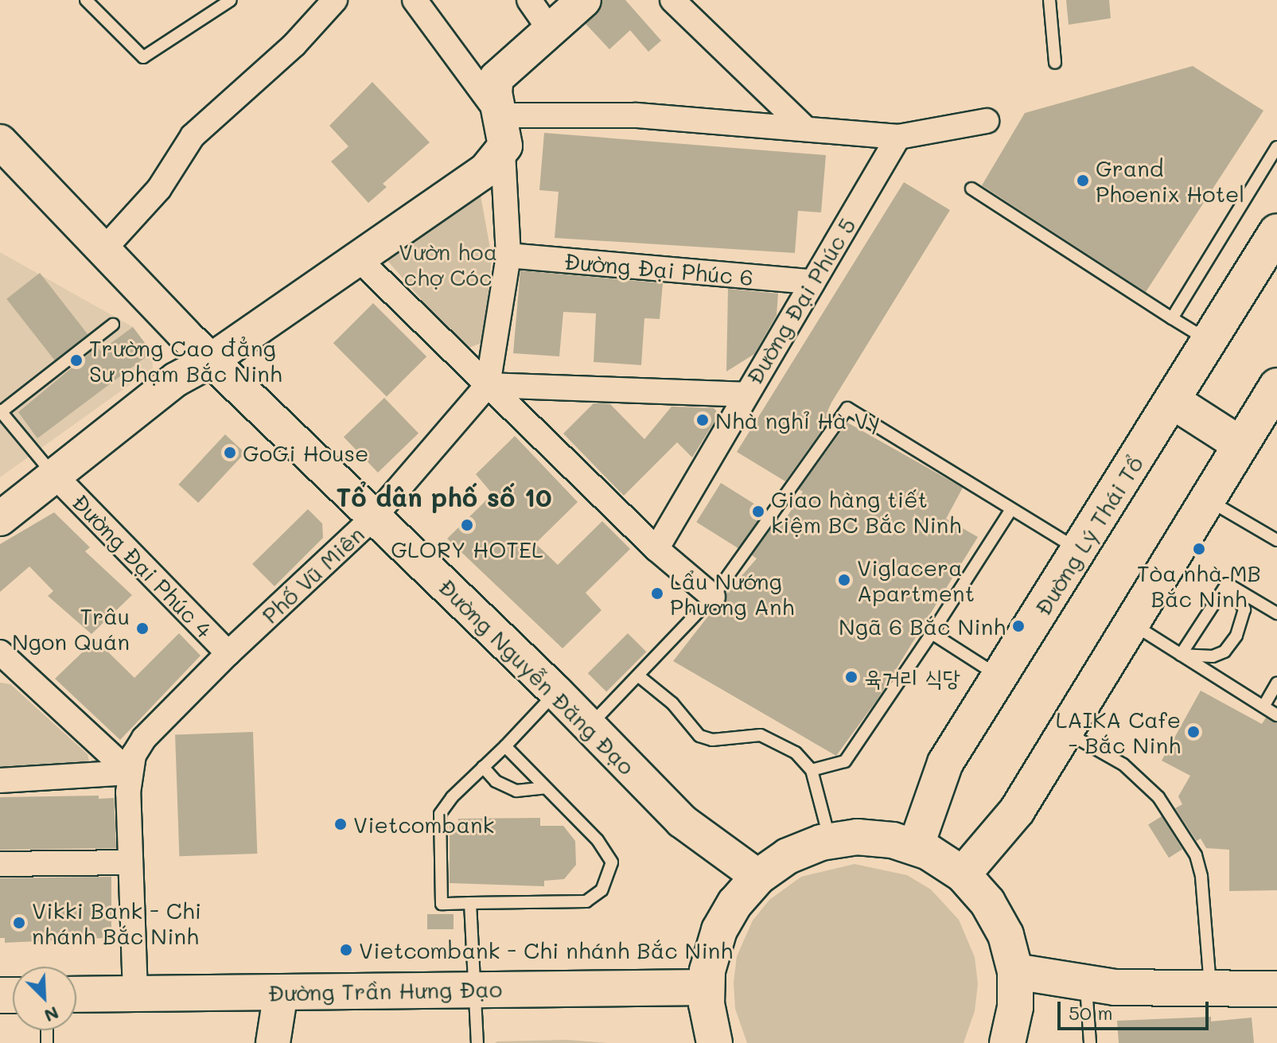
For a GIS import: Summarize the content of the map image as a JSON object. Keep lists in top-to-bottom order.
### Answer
{
  "streets": {
    "main road": ["Đường Lý Thái Tổ", "Đường Nguyễn Đăng Đạo", "Đường Trần Hưng Đạo"],
    "street": [
      "Đường Đại Phúc 6",
      "Đường Đại Phúc 5",
      "Đường Đại Phúc 4",
      "Phố Vũ Miên"
    ]
  },
  "crossings": [
    ["Đường Đại Phúc 6", "Đường Đại Phúc 5"],
    ["Đường Đại Phúc 4", "Phố Vũ Miên"],
    ["Phố Vũ Miên", "Đường Nguyễn Đăng Đạo"],
    ["Phố Vũ Miên", "Đường Trần Hưng Đạo"]
  ],
  "districts": ["Tổ dân phố số 10"],
  "parks": ["Vườn hoa chợ Cóc"],
  "places": [
    "Grand Phoenix Hotel",
    "Trường Cao đẳng Sư phạm Bắc Ninh",
    "Nhà nghỉ Hà Vy",
    "GoGi House",
    "Giao hàng tiết kiệm BC Bắc Ninh",
    "GLORY HOTEL",
    "Tòa nhà MB Bắc Ninh",
    "Viglacera Apartment",
    "Lẩu Nướng Phương Anh",
    "Ngã 6 Bắc Ninh",
    "Trâu Ngon Quán",
    "육거리 식당",
    "LAIKA Cafe - Bắc Ninh",
    "Vietcombank",
    "Vikki Bank - Chi nhánh Bắc Ninh",
    "Vietcombank - Chi nhánh Bắc Ninh"
  ],
  "scale_bar": "50 m",
  "north": "bottom right"
}
